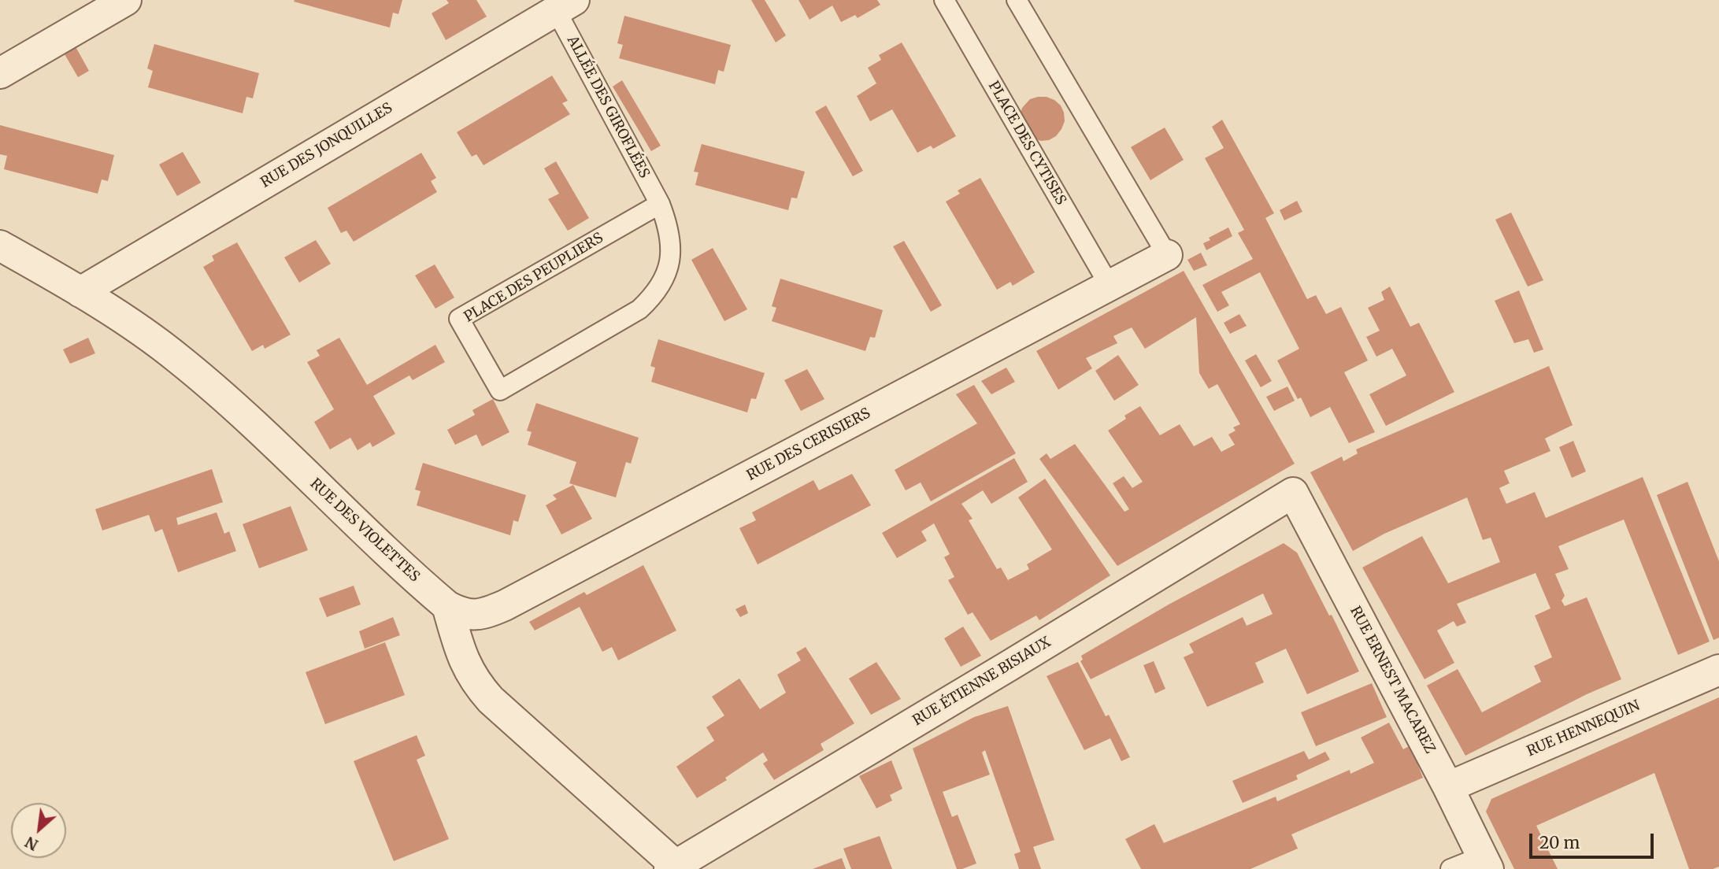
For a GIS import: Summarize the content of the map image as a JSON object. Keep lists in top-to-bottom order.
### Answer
{
  "streets": {
    "street": [
      "RUE DES JONQUILLES",
      "RUE DES CERISIERS",
      "RUE DES VIOLETTES",
      "RUE ERNEST MACAREZ",
      "RUE ÉTIENNE BISIAUX",
      "RUE HENNEQUIN"
    ],
    "lane": ["ALLÉE DES GIROFLÉES", "PLACE DES CYTISES", "PLACE DES PEUPLIERS"]
  },
  "crossings": [
    ["ALLÉE DES GIROFLÉES", "RUE DES JONQUILLES"],
    ["ALLÉE DES GIROFLÉES", "PLACE DES PEUPLIERS"],
    ["PLACE DES CYTISES", "RUE DES CERISIERS"],
    ["RUE DES JONQUILLES", "RUE DES VIOLETTES"],
    ["RUE DES CERISIERS", "RUE DES VIOLETTES"],
    ["RUE ERNEST MACAREZ", "RUE ÉTIENNE BISIAUX"],
    ["RUE ERNEST MACAREZ", "RUE HENNEQUIN"]
  ],
  "scale_bar": "20 m",
  "north": "bottom left"
}
